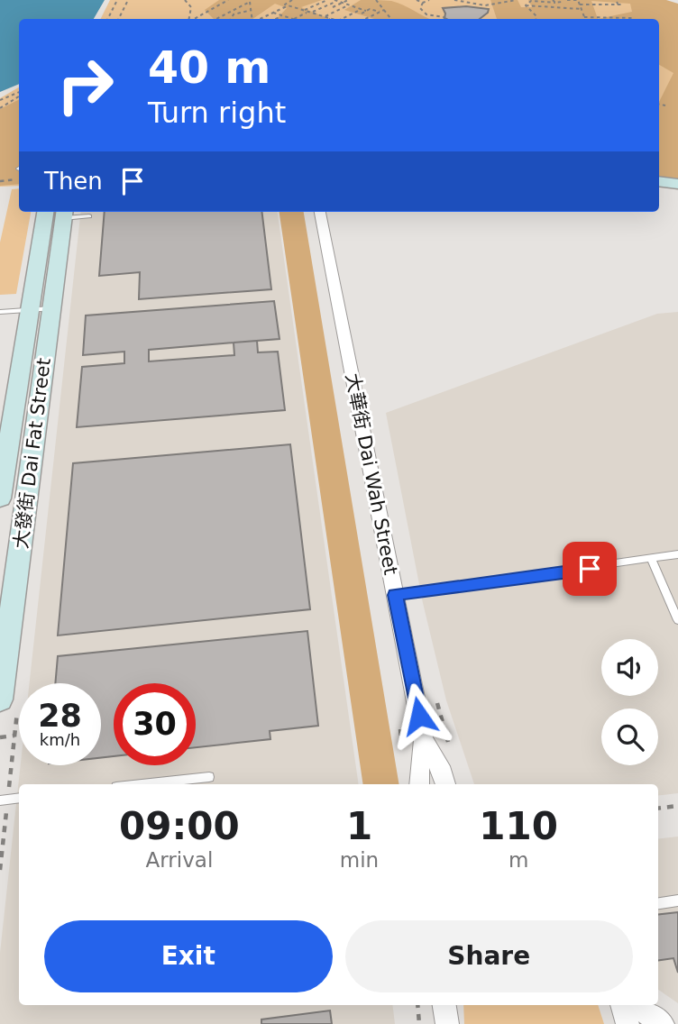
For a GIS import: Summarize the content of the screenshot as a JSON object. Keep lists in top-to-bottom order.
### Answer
{
  "streets": {
    "street": ["大發街 Dai Fat Street", "大華街 Dai Wah Street"]
  },
  "page": {
    "turn": ["40 m", "Turn right"],
    "then": "Then",
    "speed": "28 km/h",
    "limit": "30",
    "eta": [
      "09:00",
      "Arrival",
      "1",
      "min",
      "110",
      "m"
    ],
    "buttons": ["Exit", "Share"]
  }
}
